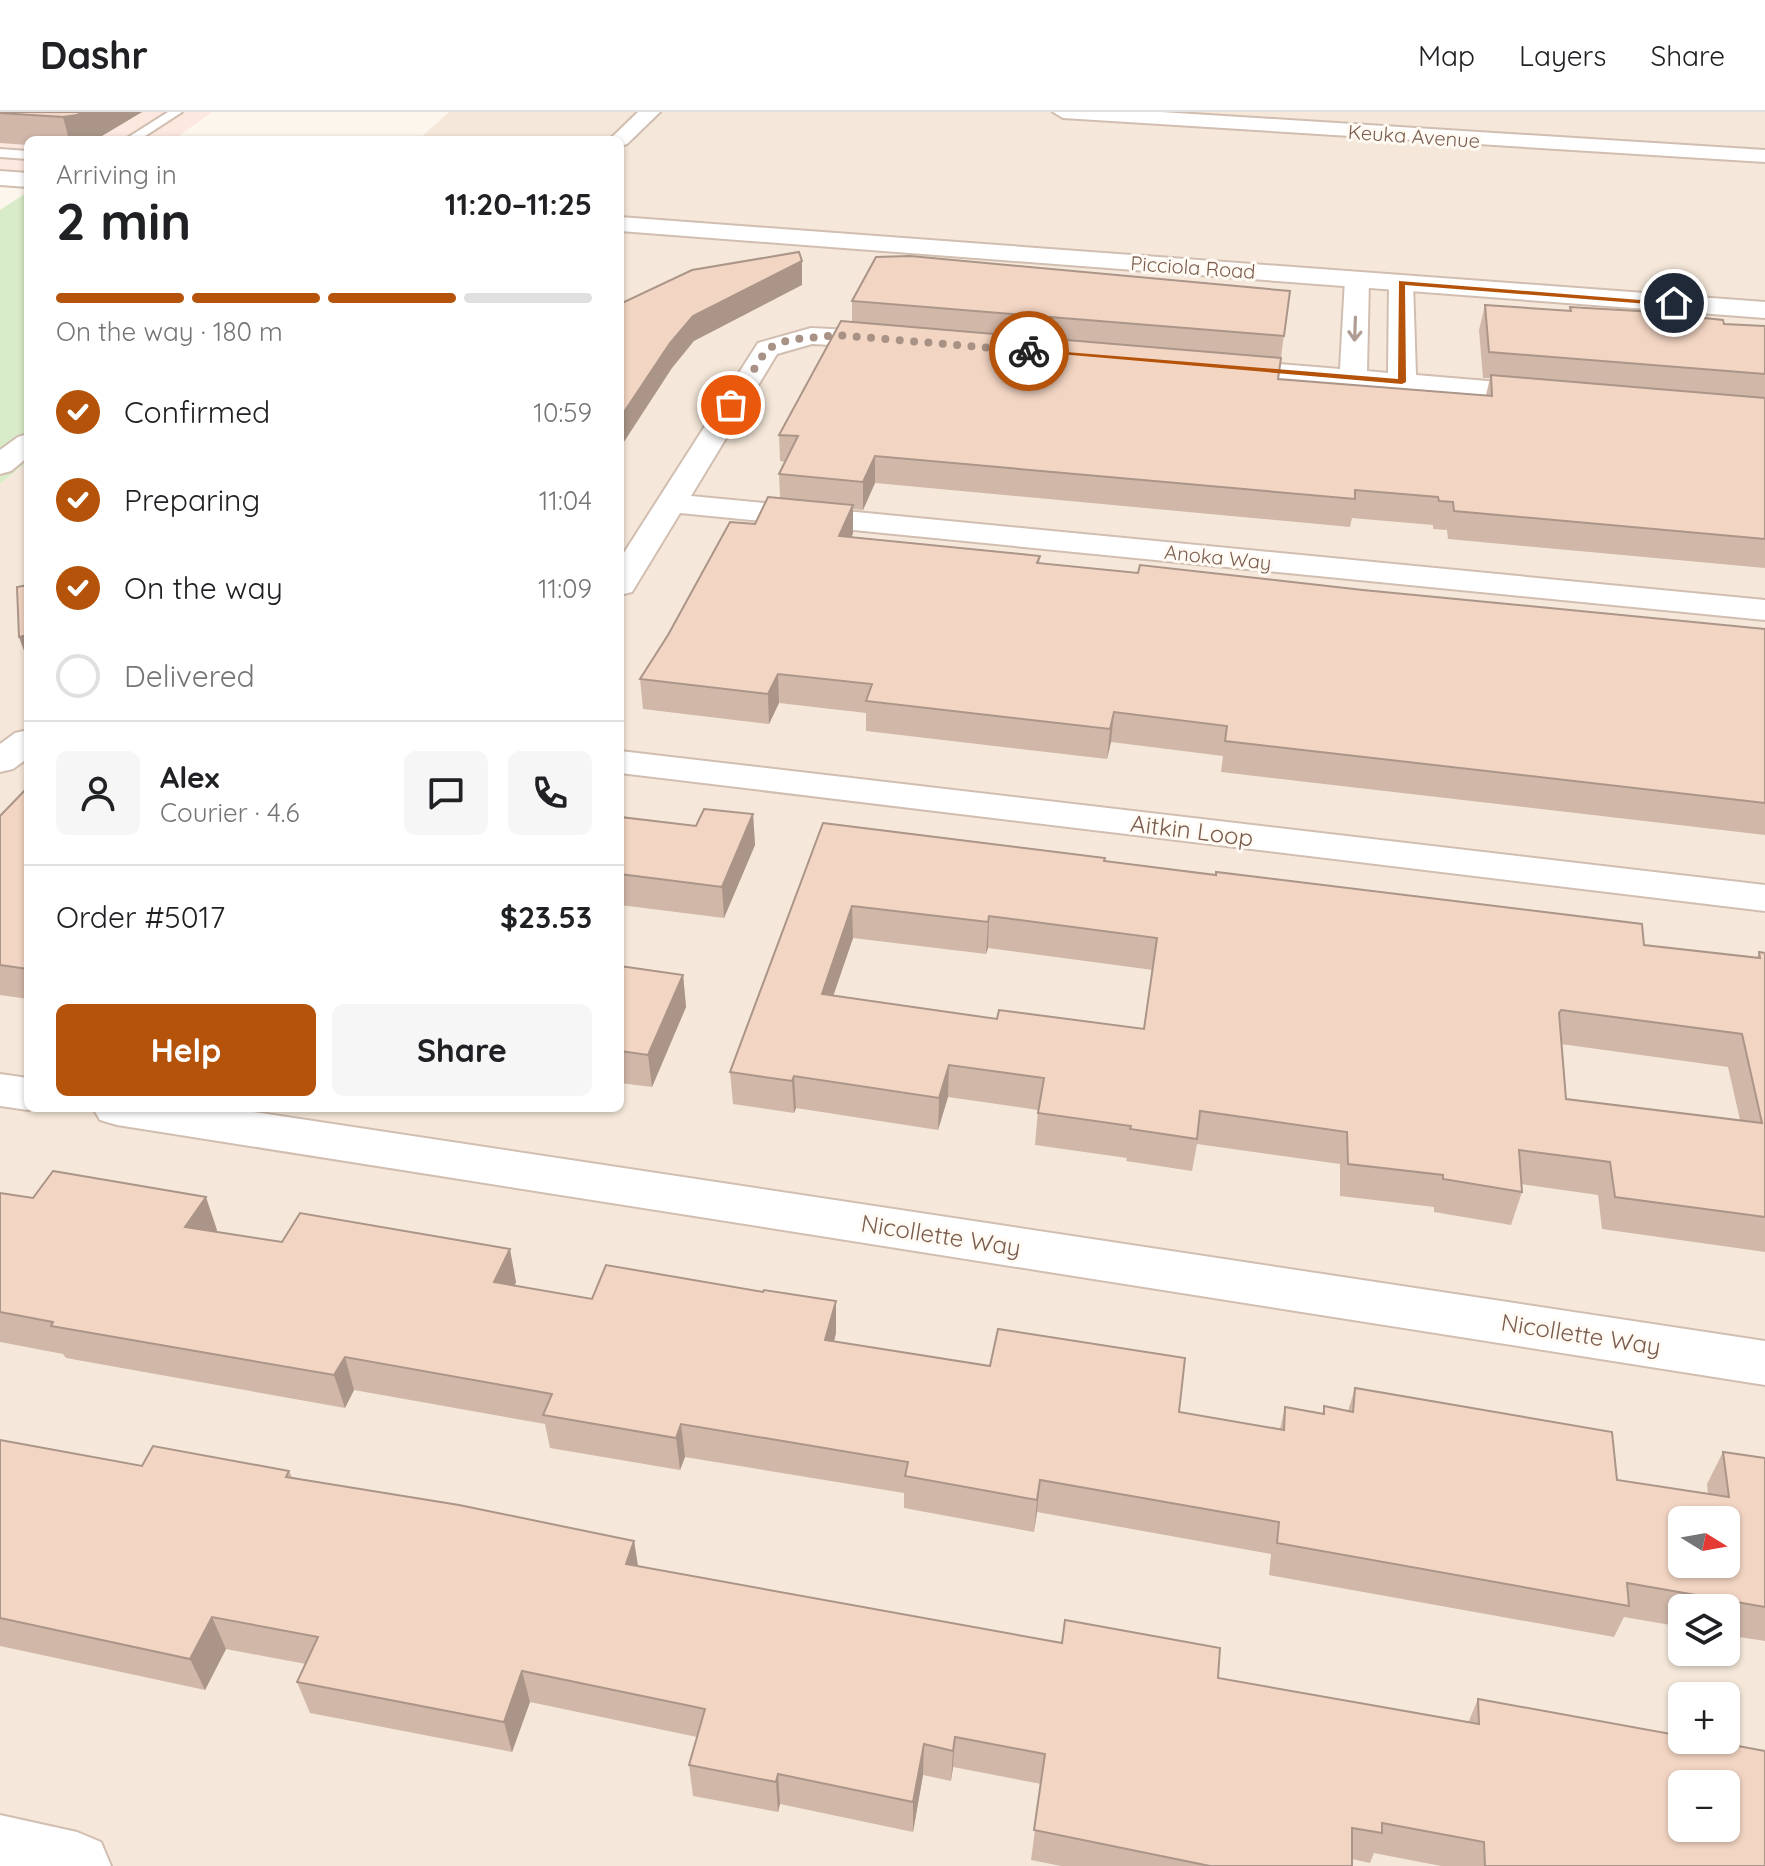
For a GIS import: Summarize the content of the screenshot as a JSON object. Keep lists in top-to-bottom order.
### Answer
{
  "streets": {
    "street": [
      "Keuka Avenue",
      "Picciola Road",
      "Anoka Way",
      "Aitkin Loop",
      "Nicollette Way"
    ]
  },
  "north": "right",
  "page": {
    "header": "Dashr",
    "nav": ["Map", "Layers", "Share"],
    "heading": ["2 min", "Arriving in", "11:20–11:25"],
    "panel": [
      "Alex",
      "Courier · 4.6",
      "Order #5017",
      "$23.53"
    ],
    "bar": "On the way · 180 m",
    "list": [
      ["Confirmed", "10:59"],
      ["Preparing", "11:04"],
      ["On the way", "11:09"],
      "Delivered"
    ],
    "buttons": ["Help", "Share"],
    "map_buttons": ["+", "−"]
  }
}
